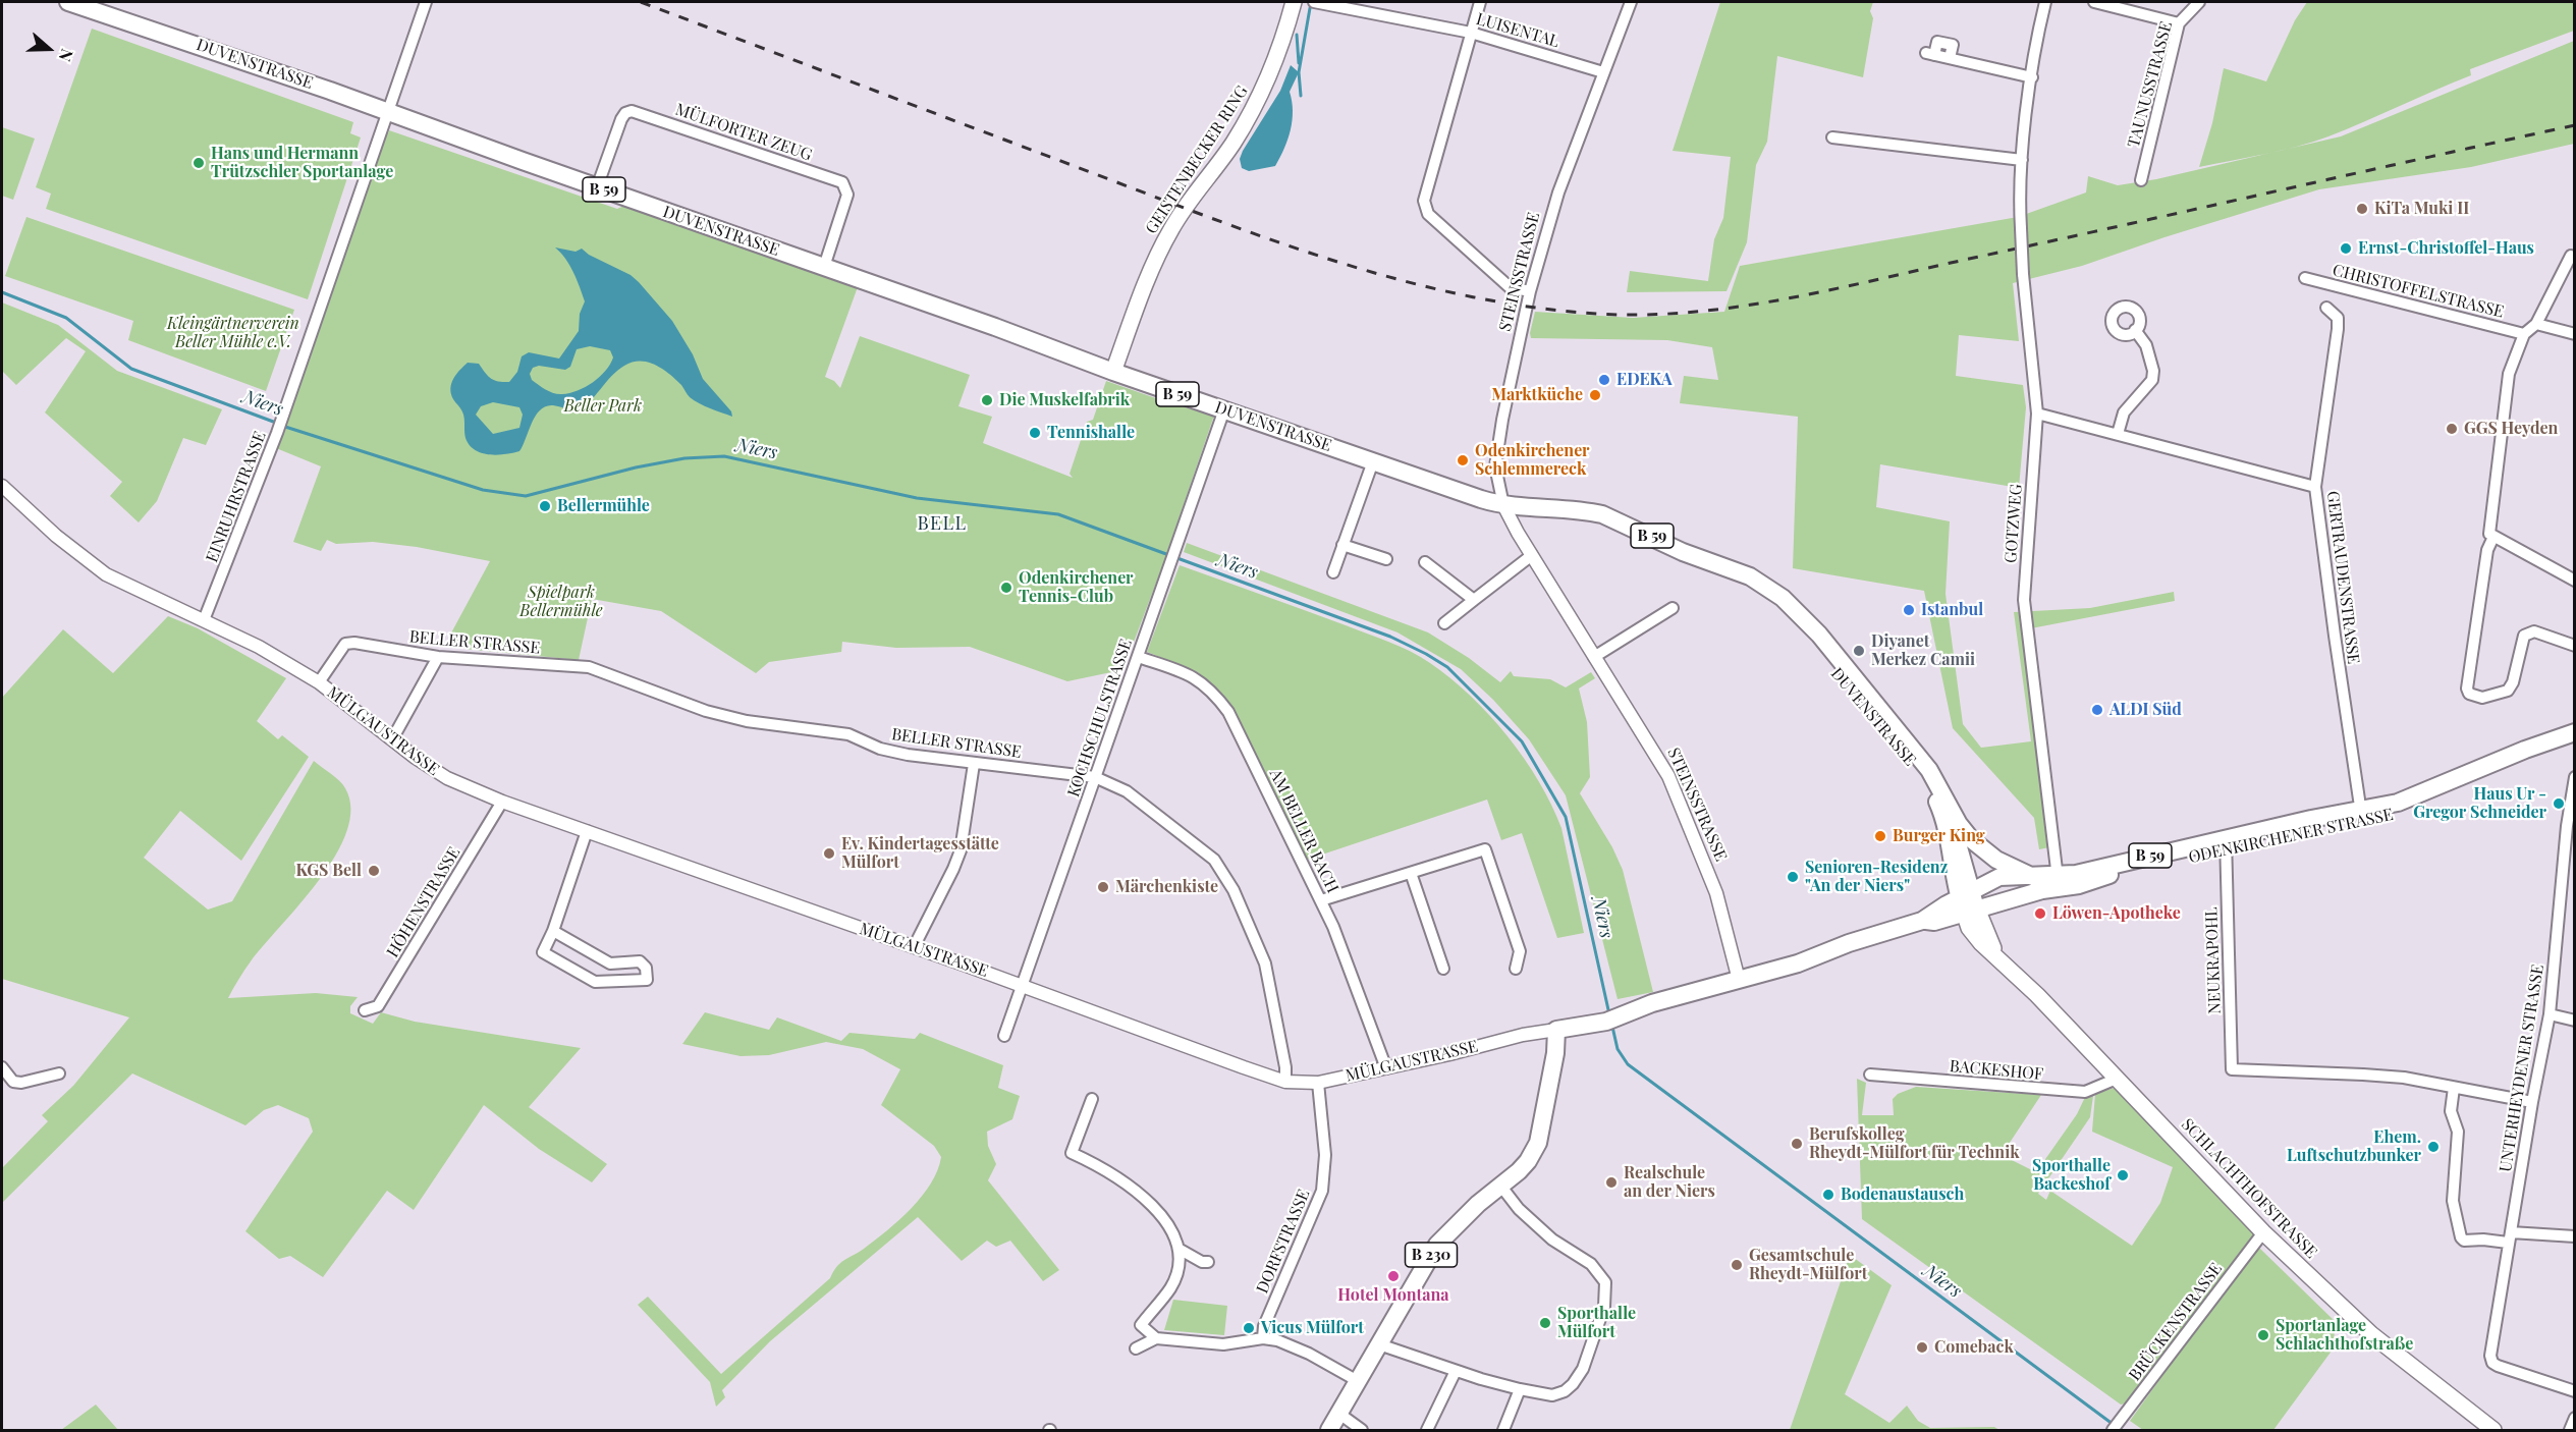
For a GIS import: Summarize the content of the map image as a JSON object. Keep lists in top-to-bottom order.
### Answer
{
  "streets": {
    "main road": [
      "DUVENSTRASSE",
      "GEISTENBECKER RING",
      "B 59",
      "MÜLGAUSTRASSE",
      "ODENKIRCHENER STRASSE",
      "SCHLACHTHOFSTRASSE",
      "B 230"
    ],
    "street": [
      "LUISENTAL",
      "TAUNUSSTRASSE",
      "MÜLFORTER ZEUG",
      "STEINSSTRASSE",
      "CHRISTOFFELSTRASSE",
      "EINRUHRSTRASSE",
      "GOTZWEG",
      "GERTRAUDENSTRASSE",
      "BELLER STRASSE",
      "KOCHSCHULSTRASSE",
      "AM BELLER BACH",
      "HÖHENSTRASSE",
      "NEUKRAPOHL",
      "UNTERHEYDENER STRASSE",
      "BACKESHOF",
      "DORFSTRASSE",
      "BRÜCKENSTRASSE"
    ]
  },
  "crossings": [
    ["LUISENTAL", "STEINSSTRASSE"],
    ["DUVENSTRASSE", "MÜLFORTER ZEUG"],
    ["DUVENSTRASSE", "GEISTENBECKER RING"],
    ["DUVENSTRASSE", "B 59"],
    ["DUVENSTRASSE", "STEINSSTRASSE"],
    ["DUVENSTRASSE", "EINRUHRSTRASSE"],
    ["DUVENSTRASSE", "KOCHSCHULSTRASSE"],
    ["DUVENSTRASSE", "MÜLGAUSTRASSE"],
    ["DUVENSTRASSE", "ODENKIRCHENER STRASSE"],
    ["DUVENSTRASSE", "SCHLACHTHOFSTRASSE"],
    ["B 59", "MÜLGAUSTRASSE"],
    ["B 59", "ODENKIRCHENER STRASSE"],
    ["B 59", "SCHLACHTHOFSTRASSE"],
    ["STEINSSTRASSE", "MÜLGAUSTRASSE"],
    ["EINRUHRSTRASSE", "MÜLGAUSTRASSE"],
    ["GOTZWEG", "ODENKIRCHENER STRASSE"],
    ["GERTRAUDENSTRASSE", "ODENKIRCHENER STRASSE"],
    ["BELLER STRASSE", "KOCHSCHULSTRASSE"],
    ["BELLER STRASSE", "MÜLGAUSTRASSE"],
    ["KOCHSCHULSTRASSE", "MÜLGAUSTRASSE"],
    ["KOCHSCHULSTRASSE", "AM BELLER BACH"],
    ["MÜLGAUSTRASSE", "AM BELLER BACH"],
    ["MÜLGAUSTRASSE", "ODENKIRCHENER STRASSE"],
    ["MÜLGAUSTRASSE", "HÖHENSTRASSE"],
    ["MÜLGAUSTRASSE", "SCHLACHTHOFSTRASSE"],
    ["MÜLGAUSTRASSE", "DORFSTRASSE"],
    ["MÜLGAUSTRASSE", "B 230"],
    ["ODENKIRCHENER STRASSE", "NEUKRAPOHL"],
    ["ODENKIRCHENER STRASSE", "SCHLACHTHOFSTRASSE"],
    ["BACKESHOF", "SCHLACHTHOFSTRASSE"],
    ["SCHLACHTHOFSTRASSE", "BRÜCKENSTRASSE"]
  ],
  "districts": ["BELL"],
  "water": ["Niers"],
  "parks": ["Kleingärtnerverein Beller Mühle e.V.", "Beller Park", "Spielpark Bellermühle"],
  "places": [
    "Hans und Hermann Trützschler Sportanlage",
    "KiTa Muki II",
    "Ernst-Christoffel-Haus",
    "EDEKA",
    "Marktküche",
    "Die Muskelfabrik",
    "GGS Heyden",
    "Tennishalle",
    "Odenkirchener Schlemmereck",
    "Bellermühle",
    "Odenkirchener Tennis-Club",
    "Istanbul",
    "Diyanet Merkez Camii",
    "ALDI Süd",
    "Haus Ur - Gregor Schneider",
    "Burger King",
    "Ev. Kindertagesstätte Mülfort",
    "KGS Bell",
    "Senioren-Residenz \"An der Niers\"",
    "Märchenkiste",
    "Löwen-Apotheke",
    "Berufskolleg Rheydt-Mülfort für Technik",
    "Ehem. Luftschutzbunker",
    "Sporthalle Backeshof",
    "Realschule an der Niers",
    "Bodenaustausch",
    "Gesamtschule Rheydt-Mülfort",
    "Hotel Montana",
    "Sporthalle Mülfort",
    "Vicus Mülfort",
    "Sportanlage Schlachthofstraße",
    "Comeback"
  ],
  "north": "right"
}
